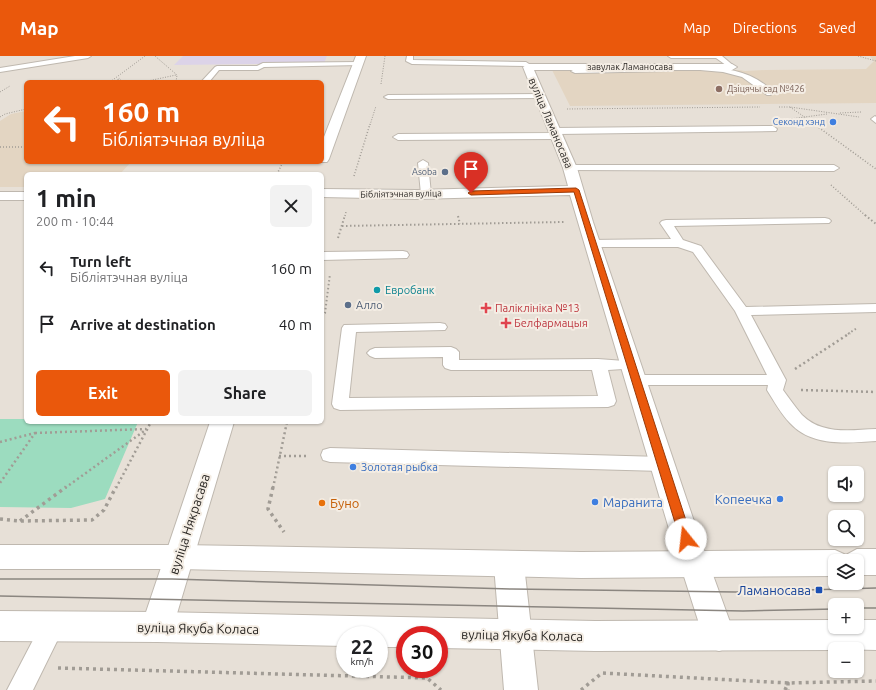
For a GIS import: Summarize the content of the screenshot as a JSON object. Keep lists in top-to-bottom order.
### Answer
{
  "streets": {
    "street": [
      "завулак Ламаносава",
      "вуліца Ламаносава",
      "Бібліятэчная вуліца",
      "вуліца Някрасава",
      "вуліца Якуба Коласа"
    ]
  },
  "crossings": [
    ["завулак Ламаносава", "вуліца Ламаносава"],
    ["вуліца Ламаносава", "Бібліятэчная вуліца"],
    ["вуліца Ламаносава", "вуліца Якуба Коласа"],
    ["вуліца Някрасава", "вуліца Якуба Коласа"]
  ],
  "places": {
    "other": [
      "Дзіцячы сад №426",
      "Секонд хэнд",
      "Asoba",
      "Евробанк",
      "Алло",
      "Золотая рыбка",
      "Копеечка",
      "Маранита",
      "Буно"
    ],
    "health": ["Паліклініка №13", "Белфармацыя"],
    "transit": ["Ламаносава"]
  },
  "page": {
    "header": "Map",
    "nav": ["Map", "Directions", "Saved"],
    "turn": ["160 m", "Бібліятэчная вуліца"],
    "heading": ["1 min", "200 m · 10:44"],
    "list": [
      {
        "name": "Turn left",
        "note": "Бібліятэчная вуліца",
        "value": "160 m"
      },
      {
        "name": "Arrive at destination",
        "value": "40 m"
      }
    ],
    "buttons": ["Exit", "Share"],
    "map_buttons": ["+", "−"],
    "speed": "22 km/h",
    "limit": "30"
  }
}
